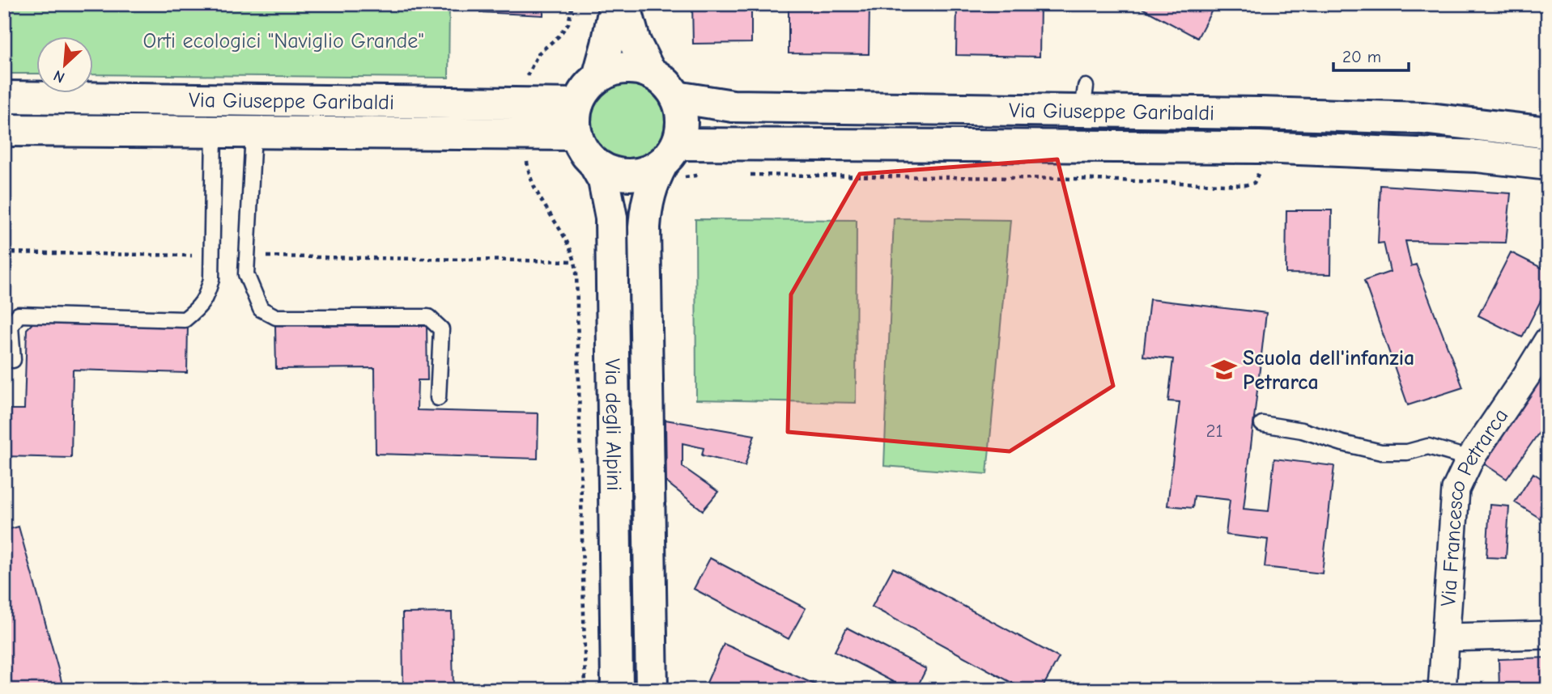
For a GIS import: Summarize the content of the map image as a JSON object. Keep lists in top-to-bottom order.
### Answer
{
  "streets": {
    "street": ["Via Giuseppe Garibaldi", "Via degli Alpini", "Via Francesco Petrarca"]
  },
  "crossings": [
    ["Via Giuseppe Garibaldi", "Via degli Alpini"]
  ],
  "parks": ["Orti ecologici \"Naviglio Grande\""],
  "places": {
    "school or university": ["Scuola dell'infanzia Petrarca"]
  },
  "house_numbers": ["21"],
  "scale_bar": "20 m",
  "north": "bottom left"
}
